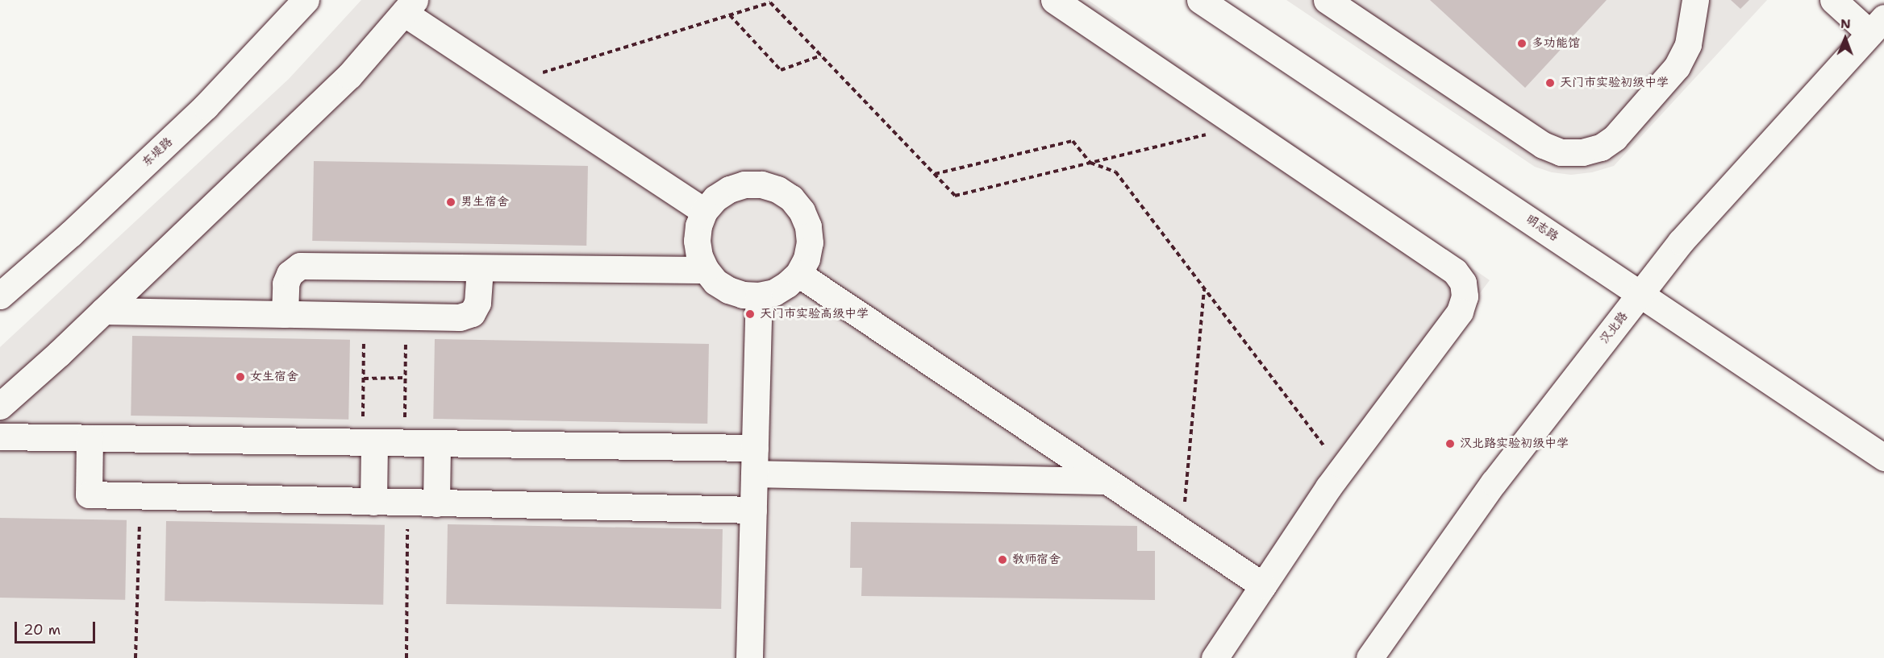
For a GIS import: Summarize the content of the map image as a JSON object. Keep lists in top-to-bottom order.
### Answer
{
  "streets": {
    "street": ["东堤路", "明志路", "汉北路"]
  },
  "crossings": [
    ["明志路", "汉北路"]
  ],
  "places": [
    "多功能馆",
    "天门市实验初级中学",
    "男生宿舍",
    "天门市实验高级中学",
    "女生宿舍",
    "汉北路实验初级中学",
    "教师宿舍"
  ],
  "scale_bar": "20 m",
  "north": "top"
}
